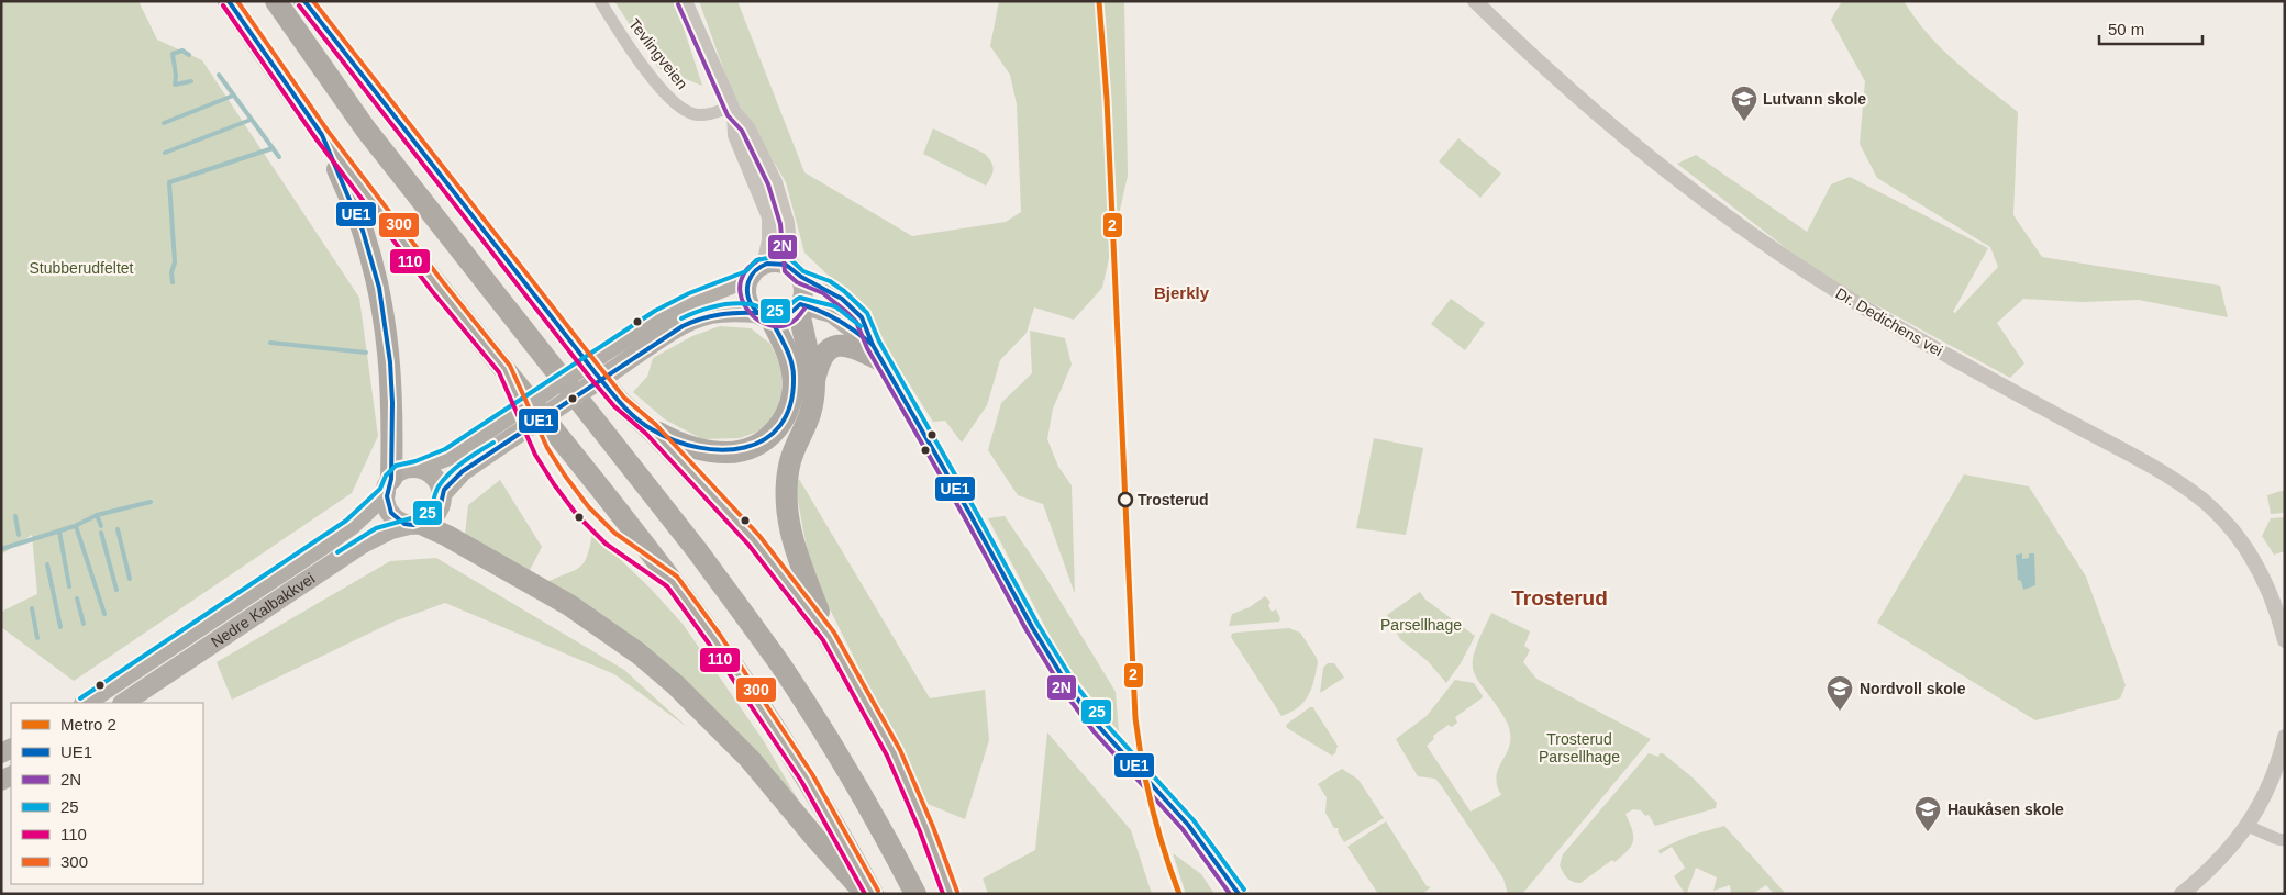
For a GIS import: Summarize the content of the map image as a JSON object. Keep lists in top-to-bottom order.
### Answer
{
  "streets": {
    "highway": ["Nedre Kalbakkvei"],
    "street": ["Tevlingveien", "Dr. Dedichens vei"]
  },
  "districts": ["Bjerkly", "Trosterud"],
  "parks": ["Stubberudfeltet", "Parsellhage", "Trosterud Parsellhage"],
  "places": {
    "school or university": ["Lutvann skole", "Nordvoll skole", "Haukåsen skole"],
    "other": ["Trosterud"]
  },
  "lines": [
    "metro line 2",
    "transit line UE1",
    "transit line 300",
    "transit line 2N",
    "transit line 110",
    "transit line 25"
  ],
  "legend": [
    "Metro 2",
    "UE1",
    "2N",
    "25",
    "110",
    "300"
  ],
  "scale_bar": "50 m"
}
